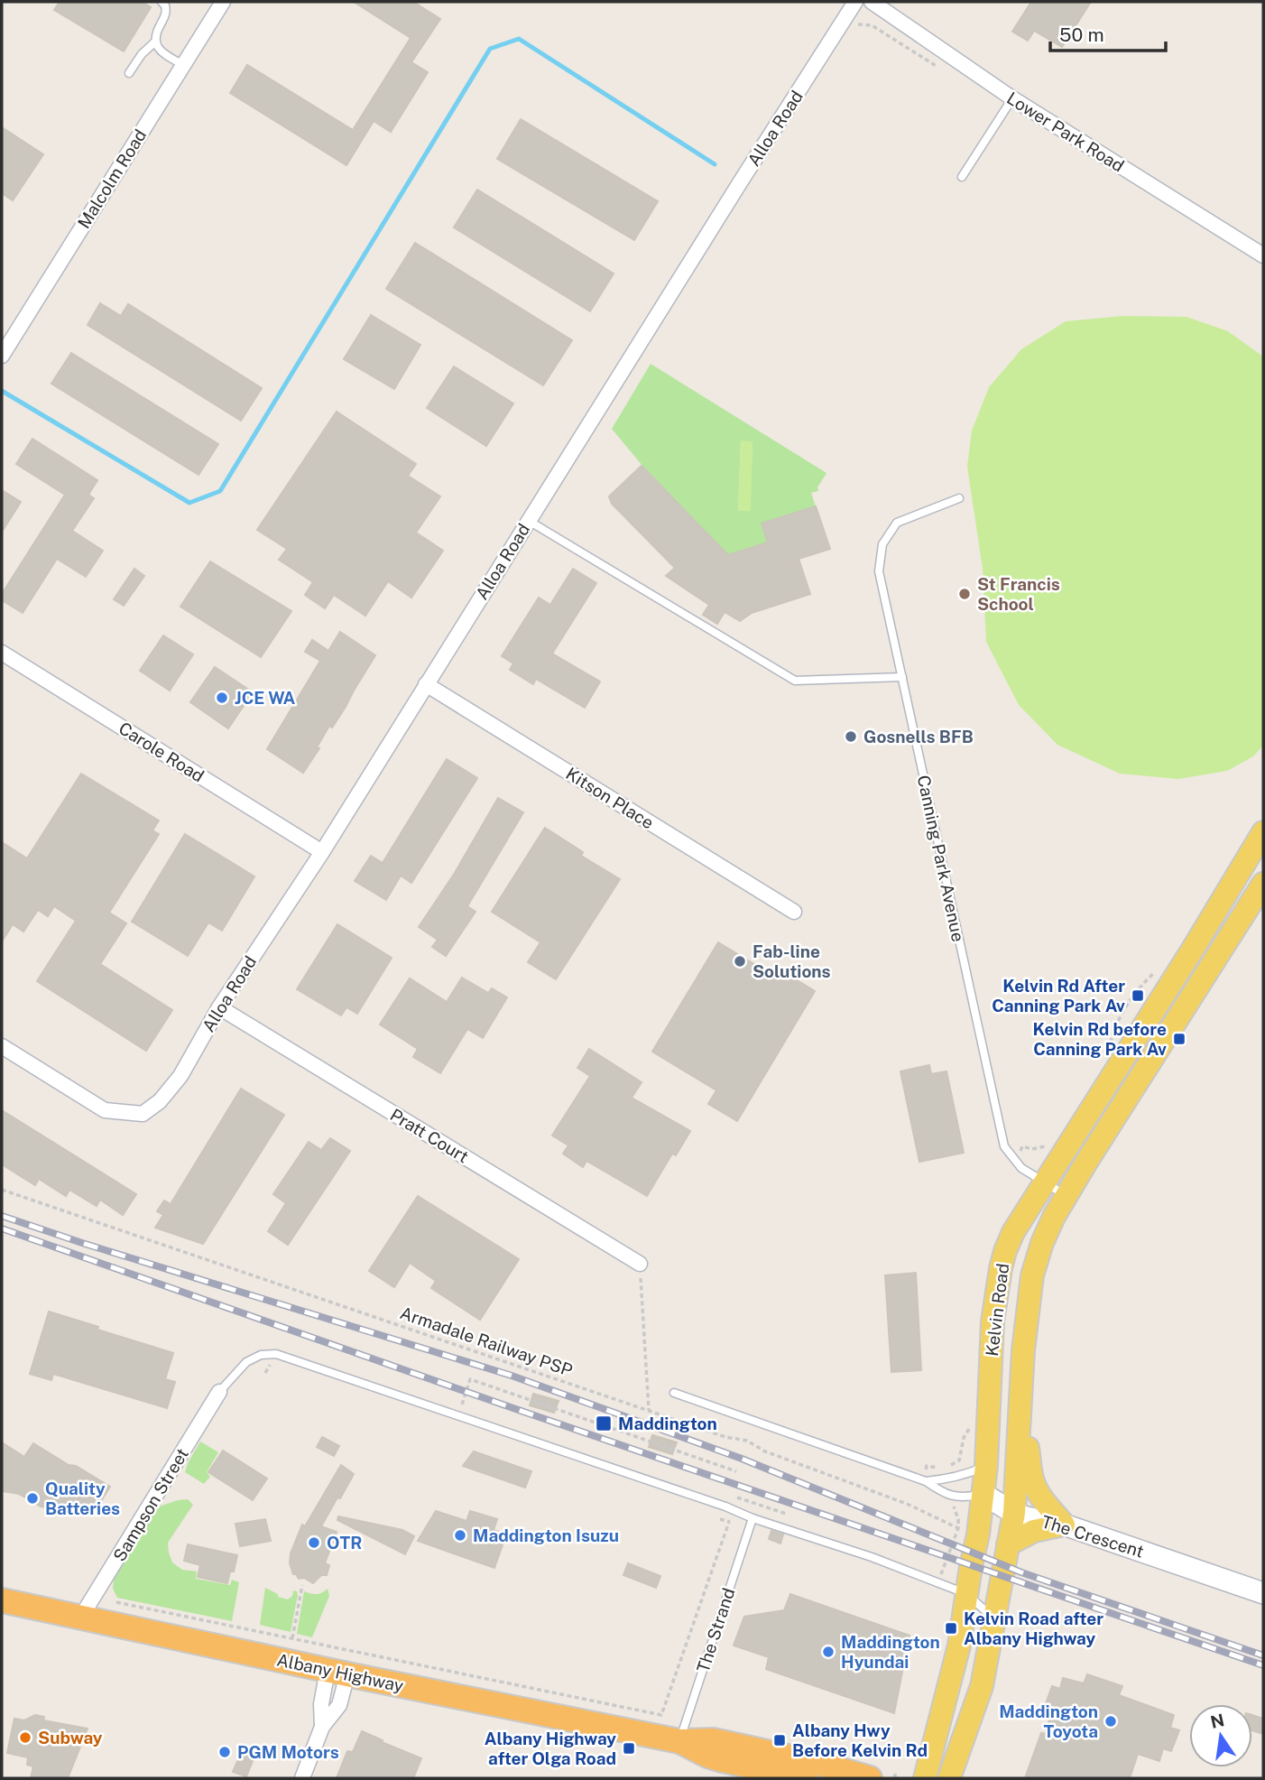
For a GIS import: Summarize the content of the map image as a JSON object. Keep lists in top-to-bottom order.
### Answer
{
  "streets": {
    "highway": ["Albany Highway"],
    "main road": ["Kelvin Road", "The Crescent"],
    "street": [
      "Alloa Road",
      "Lower Park Road",
      "Malcolm Road",
      "Carole Road",
      "Kitson Place",
      "Pratt Court",
      "Sampson Street"
    ],
    "lane": ["Canning Park Avenue", "The Strand"],
    "path": ["Armadale Railway PSP"]
  },
  "crossings": [
    ["Alloa Road", "Carole Road"],
    ["Alloa Road", "Kitson Place"],
    ["Alloa Road", "Pratt Court"],
    ["Canning Park Avenue", "Kelvin Road"],
    ["Kelvin Road", "The Crescent"],
    ["Sampson Street", "Albany Highway"],
    ["The Strand", "Albany Highway"]
  ],
  "places": {
    "other": [
      "St Francis School",
      "JCE WA",
      "Gosnells BFB",
      "Fab-line Solutions",
      "Quality Batteries",
      "Maddington Isuzu",
      "OTR",
      "Maddington Hyundai",
      "Maddington Toyota",
      "Subway",
      "PGM Motors"
    ],
    "transit": [
      "Kelvin Rd After Canning Park Av",
      "Kelvin Rd before Canning Park Av",
      "Maddington",
      "Kelvin Road after Albany Highway",
      "Albany Hwy Before Kelvin Rd",
      "Albany Highway after Olga Road"
    ]
  },
  "scale_bar": "50 m",
  "north": "top"
}
